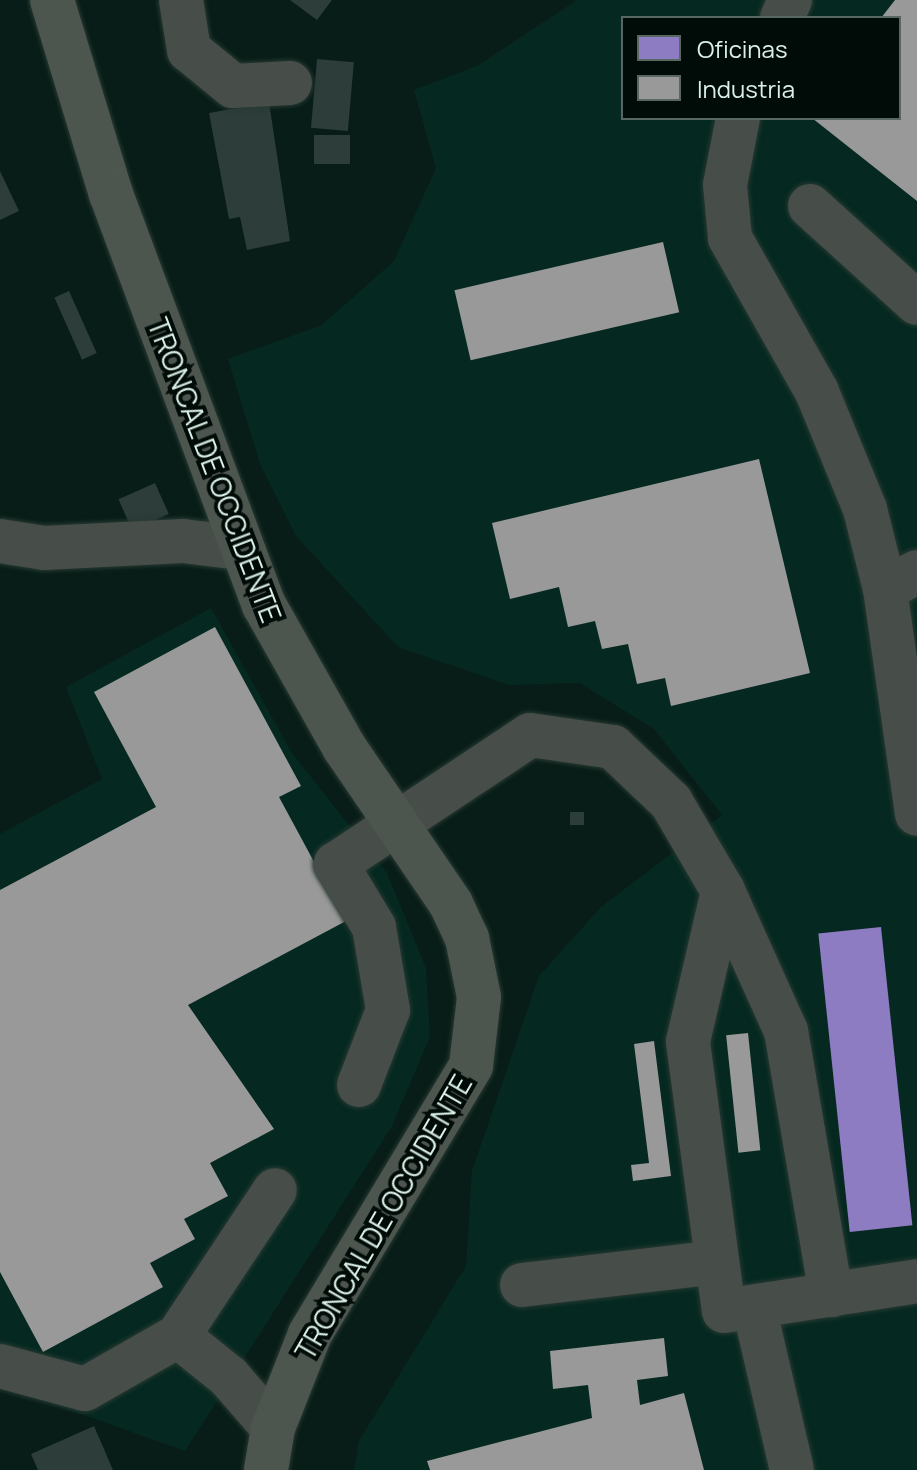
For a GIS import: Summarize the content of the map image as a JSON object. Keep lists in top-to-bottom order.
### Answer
{
  "streets": {
    "main road": ["TRONCAL DE OCCIDENTE"]
  },
  "legend": ["Oficinas", "Industria"]
}
